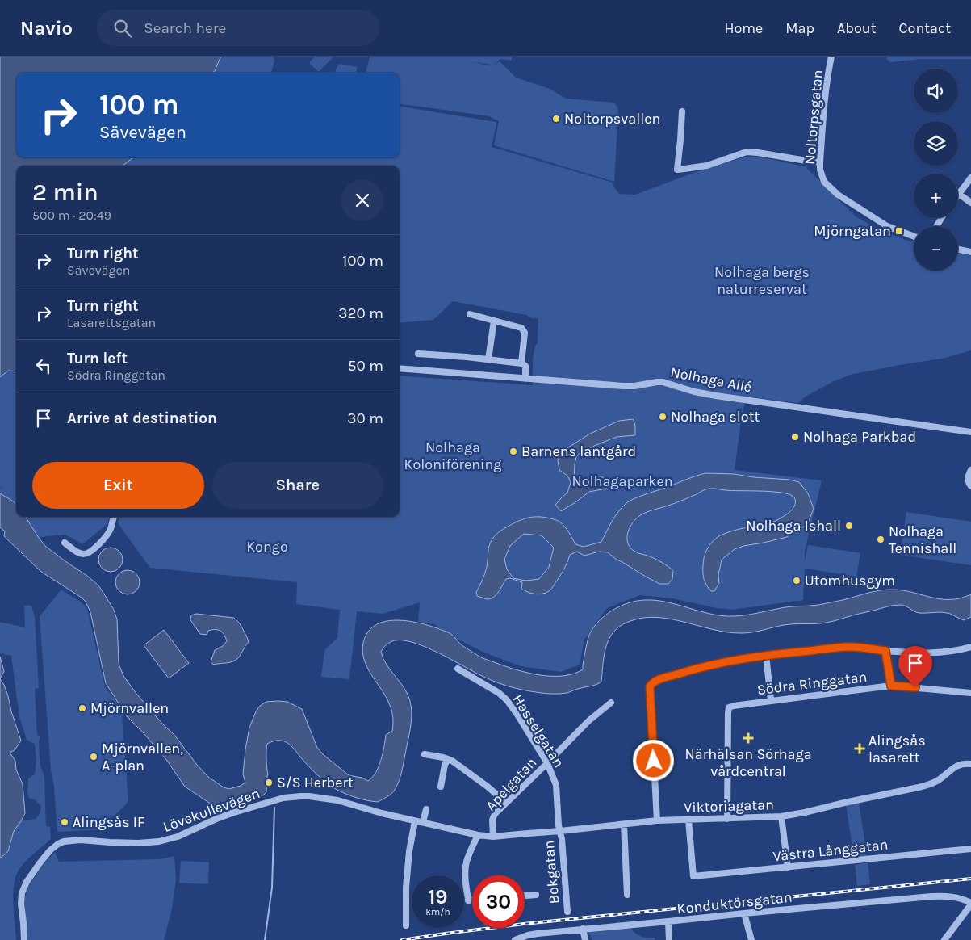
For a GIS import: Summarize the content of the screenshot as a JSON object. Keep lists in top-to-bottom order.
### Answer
{
  "streets": {
    "street": [
      "Noltorpsgatan",
      "Nolhaga Allé",
      "Södra Ringgatan",
      "Hasselgatan",
      "Apelgatan",
      "Viktoriagatan",
      "Lövekullevägen",
      "Västra Långgatan",
      "Bokgatan",
      "Konduktörsgatan"
    ]
  },
  "crossings": [
    ["Södra Ringgatan", "Viktoriagatan"],
    ["Hasselgatan", "Apelgatan"],
    ["Hasselgatan", "Viktoriagatan"],
    ["Hasselgatan", "Bokgatan"],
    ["Apelgatan", "Viktoriagatan"],
    ["Viktoriagatan", "Lövekullevägen"],
    ["Viktoriagatan", "Västra Långgatan"],
    ["Viktoriagatan", "Bokgatan"]
  ],
  "parks": [
    "Nolhaga bergs naturreservat",
    "Nolhaga Koloniförening",
    "Nolhagaparken",
    "Kongo"
  ],
  "places": {
    "other": [
      "Noltorpsvallen",
      "Nolhaga slott",
      "Nolhaga Parkbad",
      "Barnens lantgård",
      "Nolhaga Ishall",
      "Nolhaga Tennishall",
      "Utomhusgym",
      "Mjörnvallen",
      "Mjörnvallen, A-plan",
      "S/S Herbert",
      "Alingsås IF"
    ],
    "transit": ["Mjörngatan"],
    "health": ["Närhälsan Sörhaga vårdcentral", "Alingsås lasarett"]
  },
  "page": {
    "header": "Navio",
    "search": "Search here",
    "nav": [
      "Home",
      "Map",
      "About",
      "Contact"
    ],
    "map_buttons": ["+", "−"],
    "turn": ["100 m", "Sävevägen"],
    "heading": ["2 min", "500 m · 20:49"],
    "list": [
      {
        "name": "Turn right",
        "note": "Sävevägen",
        "value": "100 m"
      },
      {
        "name": "Turn right",
        "note": "Lasarettsgatan",
        "value": "320 m"
      },
      {
        "name": "Turn left",
        "note": "Södra Ringgatan",
        "value": "50 m"
      },
      {
        "name": "Arrive at destination",
        "value": "30 m"
      }
    ],
    "buttons": ["Exit", "Share"],
    "speed": "19 km/h",
    "limit": "30"
  }
}
